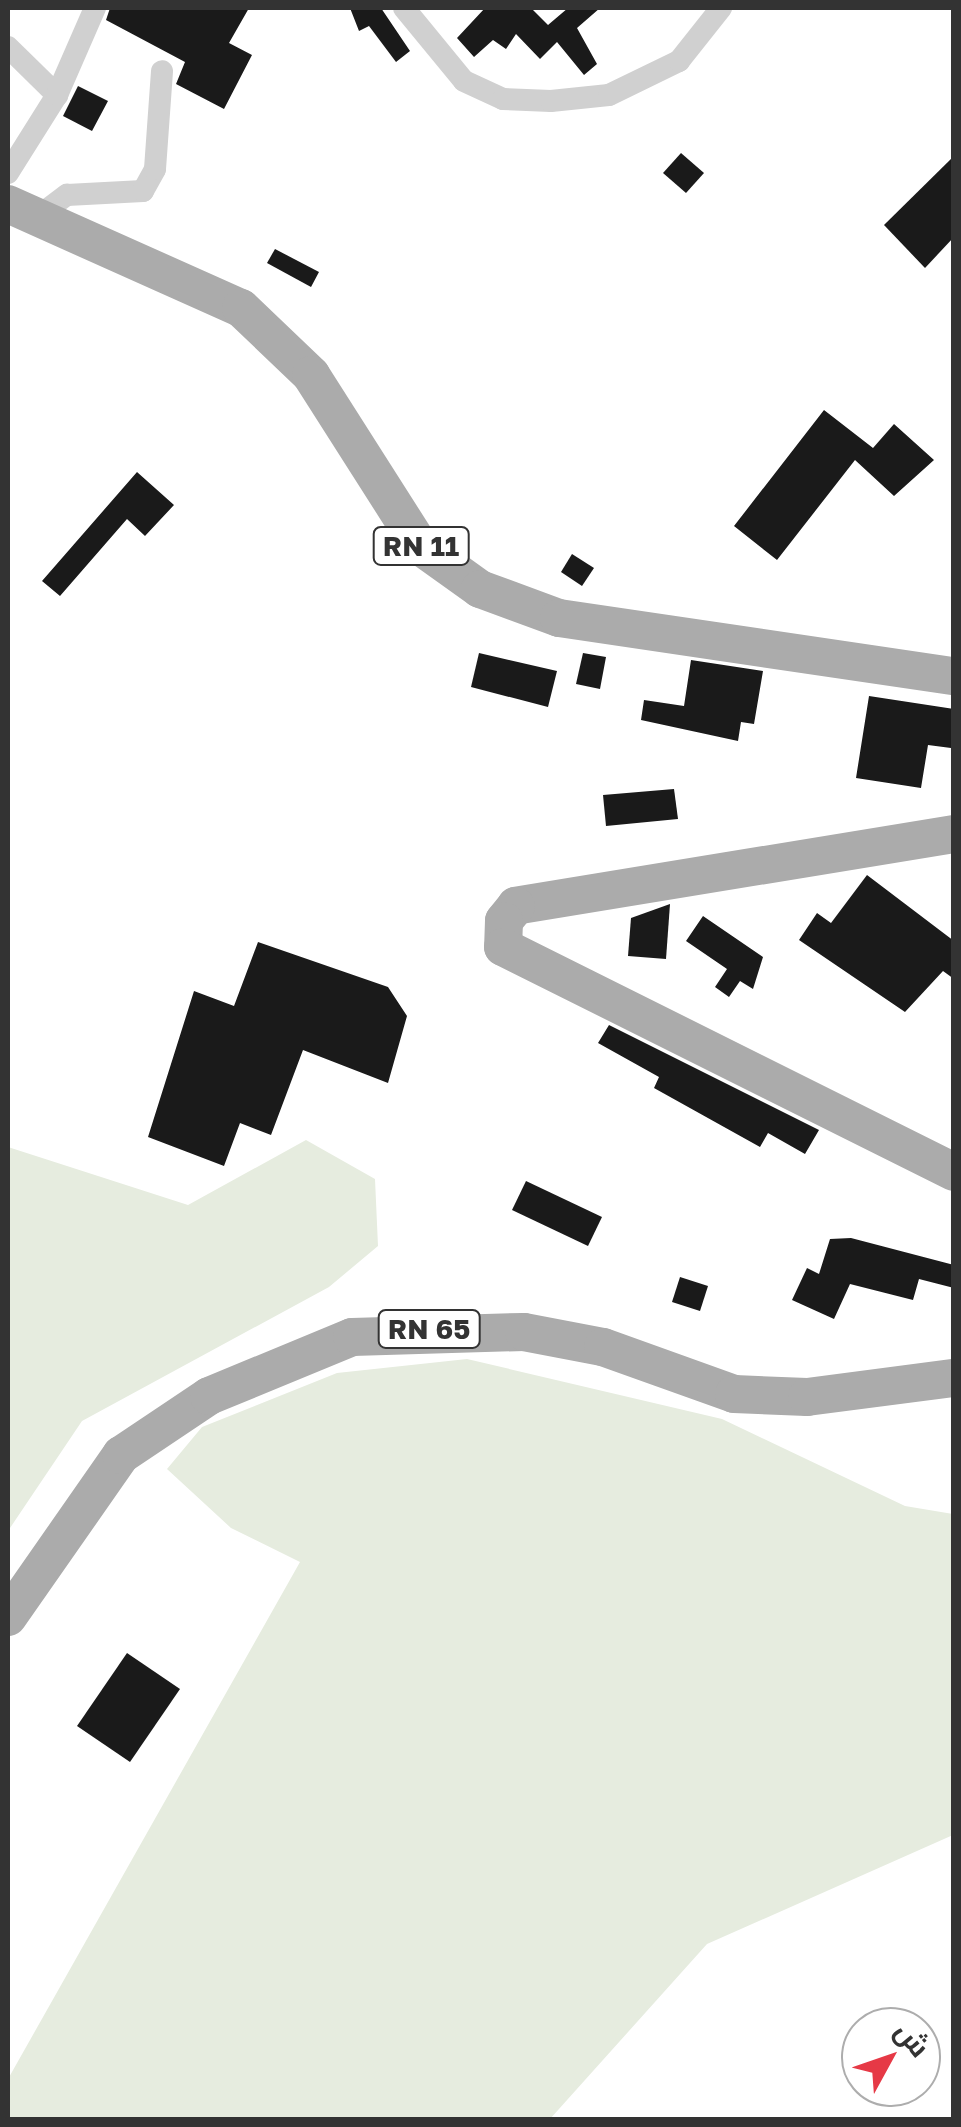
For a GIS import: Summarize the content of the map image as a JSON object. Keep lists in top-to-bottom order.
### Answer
{
  "streets": {
    "main road": ["RN 11", "RN 65"]
  },
  "north": "top right"
}
